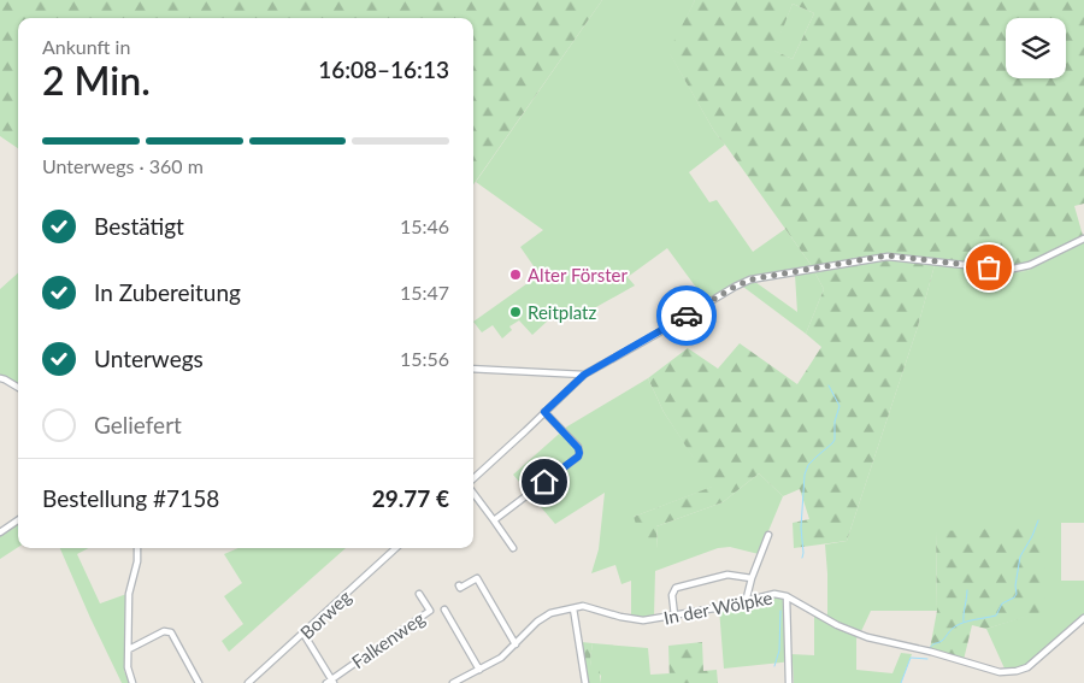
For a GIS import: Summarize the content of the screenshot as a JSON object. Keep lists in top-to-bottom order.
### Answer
{
  "streets": {
    "street": ["In der Wölpke", "Borweg", "Falkenweg"]
  },
  "places": ["Alter Förster", "Reitplatz"],
  "page": {
    "heading": ["2 Min.", "Ankunft in", "16:08–16:13"],
    "panel": ["Bestellung #7158", "29.77 €"],
    "bar": "Unterwegs · 360 m",
    "list": [
      ["Bestätigt", "15:46"],
      ["In Zubereitung", "15:47"],
      ["Unterwegs", "15:56"],
      "Geliefert"
    ]
  }
}
